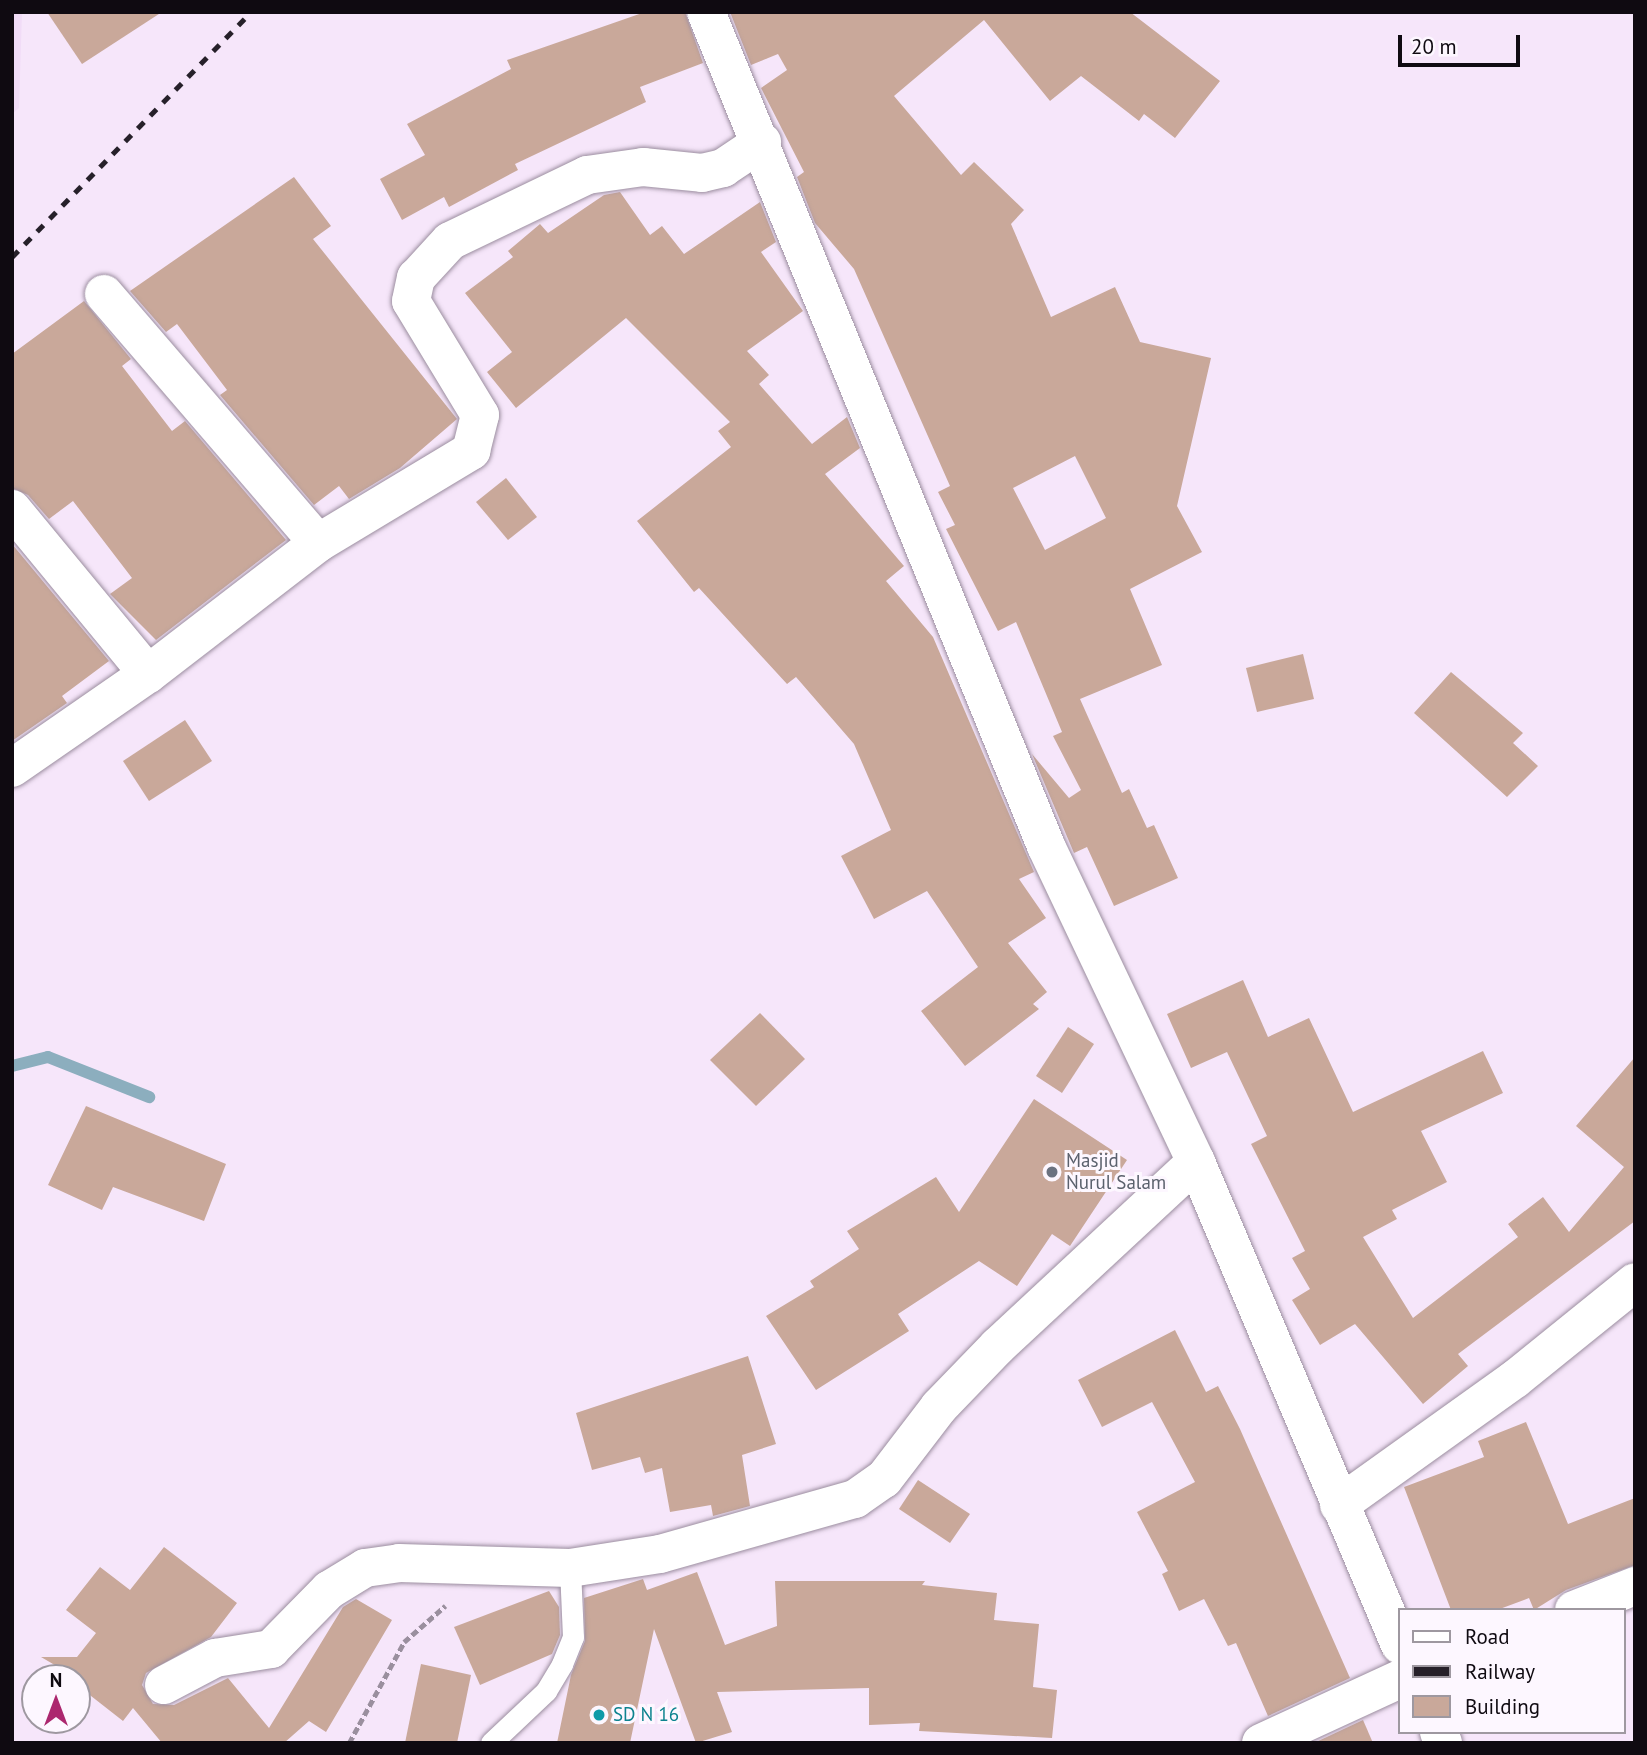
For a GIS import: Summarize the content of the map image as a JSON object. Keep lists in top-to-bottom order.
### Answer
{
  "places": ["Masjid Nurul Salam", "SD N 16"],
  "legend": ["Road", "Railway", "Building"],
  "scale_bar": "20 m",
  "north": "top"
}
